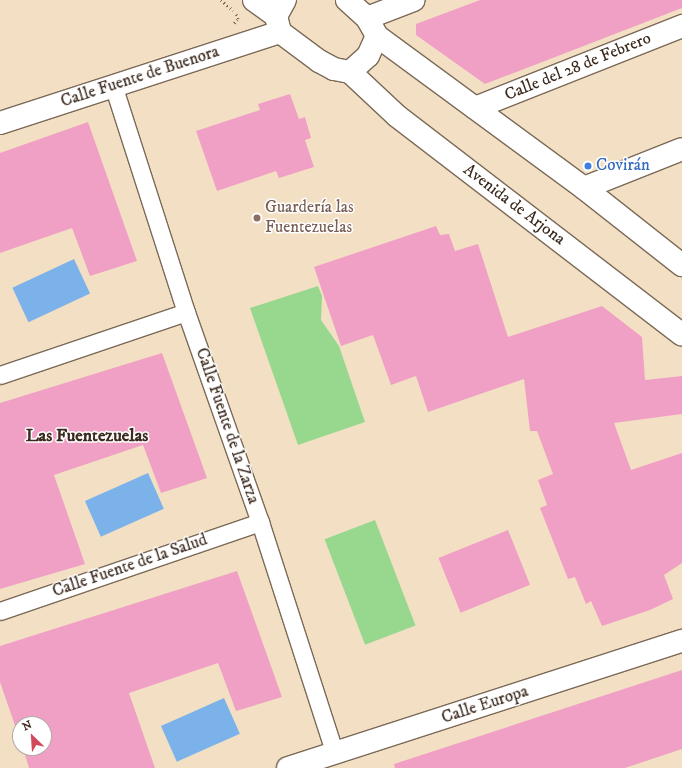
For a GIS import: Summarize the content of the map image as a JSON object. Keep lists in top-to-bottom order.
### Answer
{
  "streets": {
    "street": [
      "Calle del 28 de Febrero",
      "Calle Fuente de Buenora",
      "Avenida de Arjona",
      "Calle Fuente de la Zarza",
      "Calle Fuente de la Salud",
      "Calle Europa"
    ]
  },
  "crossings": [
    ["Calle Fuente de Buenora", "Calle Fuente de la Zarza"],
    ["Calle Fuente de la Zarza", "Calle Fuente de la Salud"],
    ["Calle Fuente de la Zarza", "Calle Europa"]
  ],
  "districts": ["Las Fuentezuelas"],
  "places": ["Covirán", "Guardería las Fuentezuelas"],
  "north": "top left"
}
